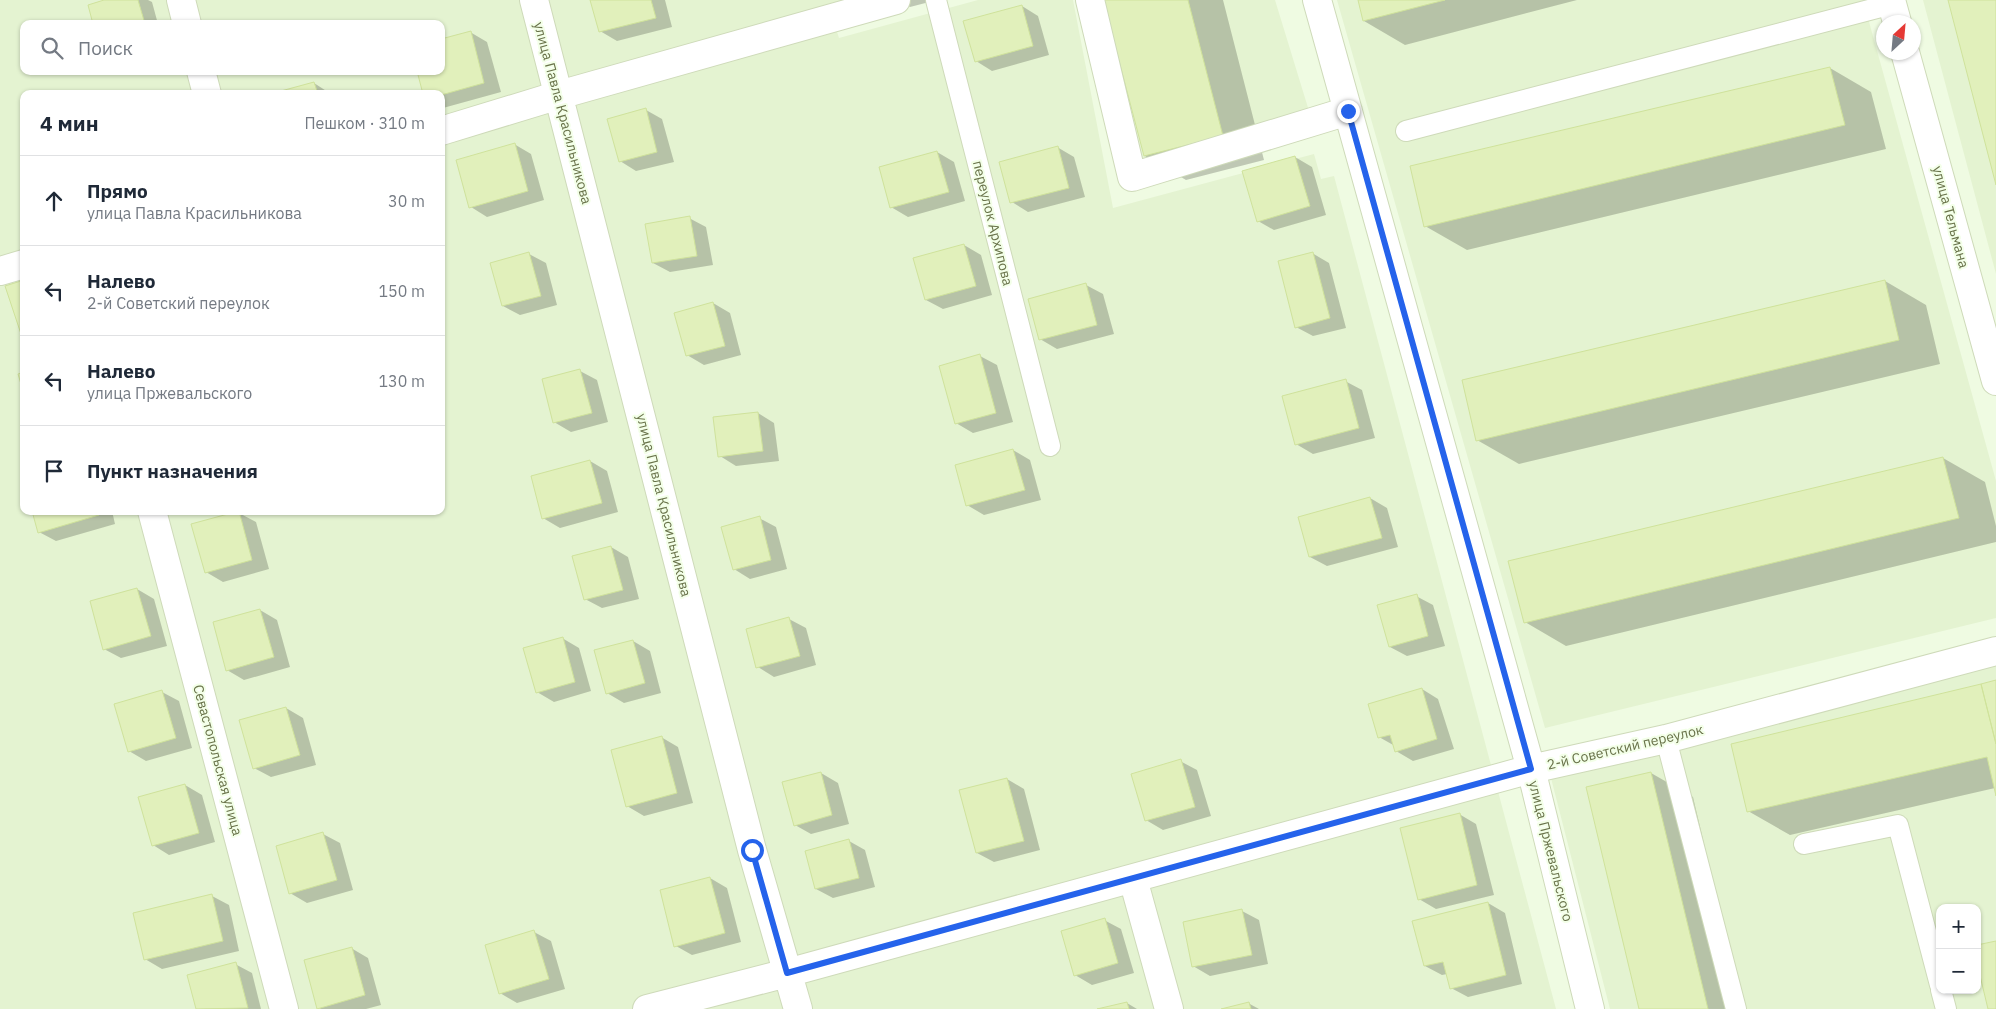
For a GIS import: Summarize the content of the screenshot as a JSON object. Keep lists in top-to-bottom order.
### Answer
{
  "streets": {
    "street": [
      "улица Павла Красильникова",
      "улица Тельмана",
      "2-й Советский переулок",
      "Севастопольская улица",
      "улица Пржевальского"
    ],
    "lane": ["переулок Архипова"]
  },
  "crossings": [
    ["улица Павла Красильникова", "2-й Советский переулок"],
    ["2-й Советский переулок", "улица Пржевальского"]
  ],
  "north": "top right",
  "page": {
    "search": "Поиск",
    "heading": ["4 мин", "Пешком · 310 m"],
    "list": [
      ["Прямо", "улица Павла Красильникова", "30 m"],
      ["Налево", "2-й Советский переулок", "150 m"],
      ["Налево", "улица Пржевальского", "130 m"],
      "Пункт назначения"
    ],
    "map_buttons": ["+", "−"]
  }
}
